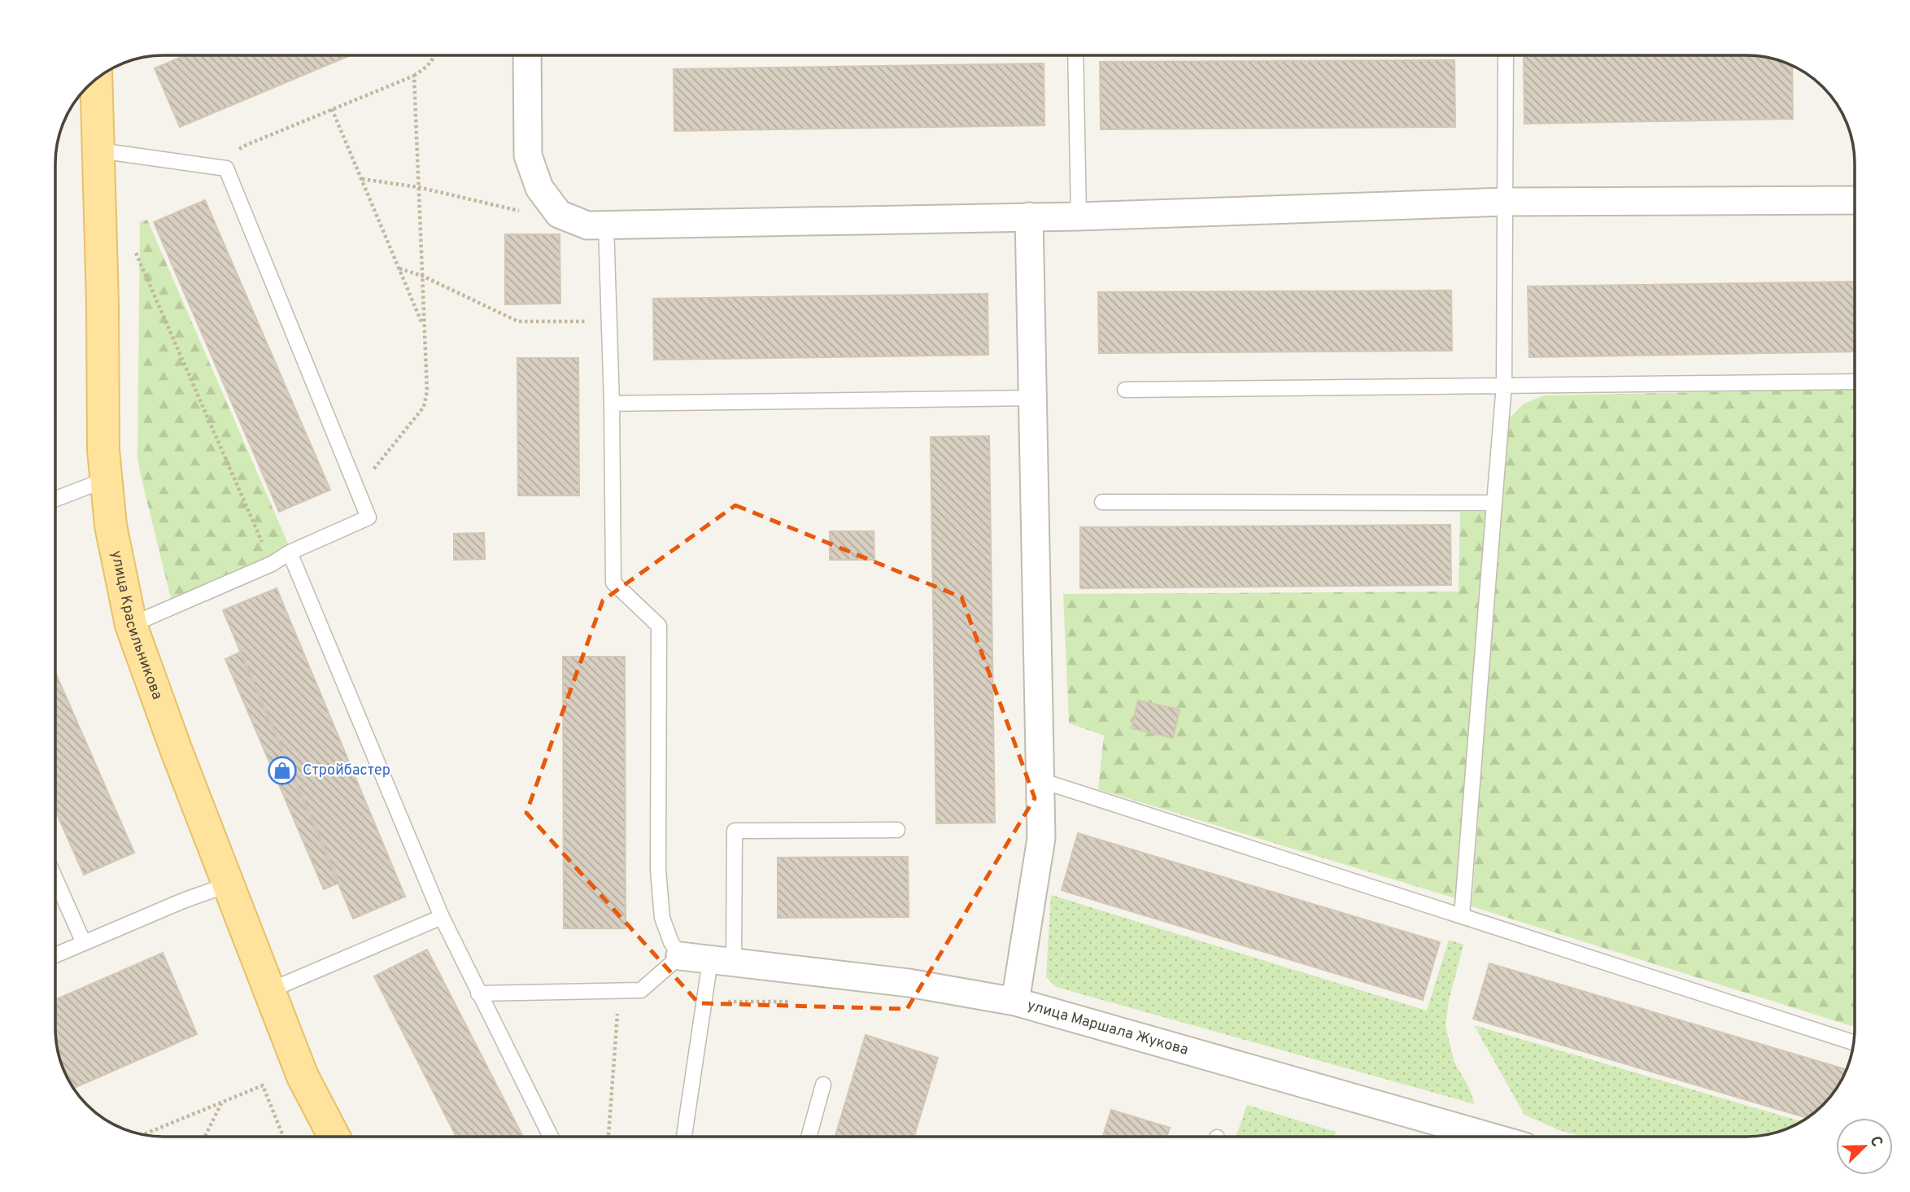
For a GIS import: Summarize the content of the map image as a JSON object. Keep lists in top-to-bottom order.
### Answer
{
  "streets": {
    "main road": ["улица Красильникова"],
    "street": ["улица Маршала Жукова"]
  },
  "places": {
    "shop": ["Стройбастер"]
  },
  "north": "top right"
}
